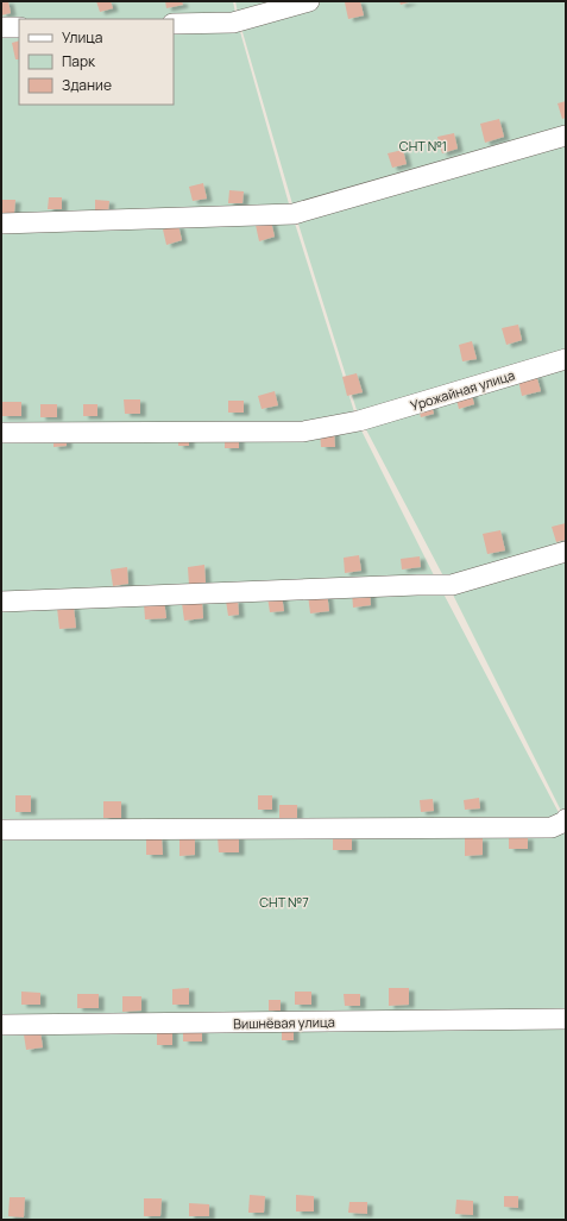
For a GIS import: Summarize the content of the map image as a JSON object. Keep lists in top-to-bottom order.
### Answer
{
  "streets": {
    "street": ["Урожайная улица", "Вишнёвая улица"]
  },
  "parks": ["СНТ №1", "СНТ №7"],
  "legend": ["Улица", "Парк", "Здание"]
}
